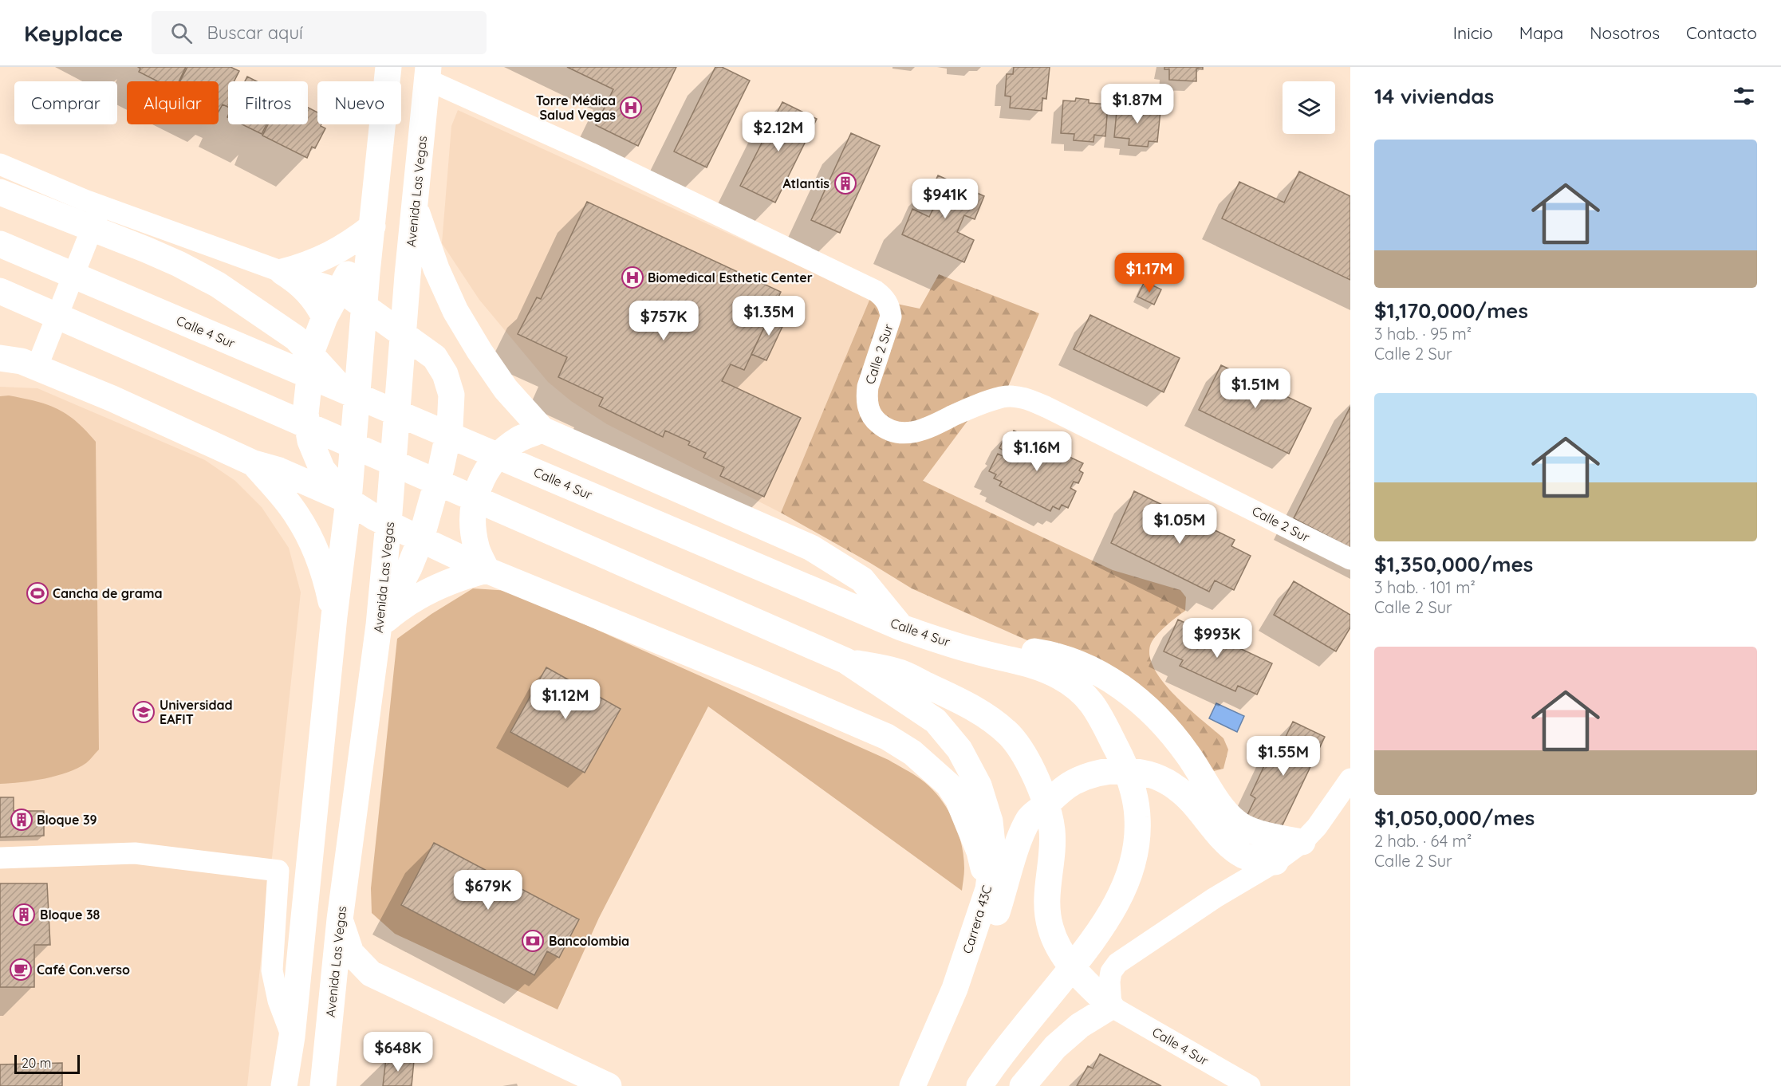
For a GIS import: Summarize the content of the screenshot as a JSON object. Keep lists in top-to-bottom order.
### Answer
{
  "streets": {
    "main road": ["Avenida Las Vegas", "Calle 4 Sur", "Carrera 43C"],
    "street": ["Calle 2 Sur"]
  },
  "crossings": [
    ["Avenida Las Vegas", "Calle 2 Sur"]
  ],
  "places": {
    "hospital": ["Torre Médica Salud Vegas", "Biomedical Esthetic Center"],
    "building": ["Atlantis", "Bloque 39", "Bloque 38"],
    "sports": ["Cancha de grama"],
    "school or university": ["Universidad EAFIT"],
    "bank": ["Bancolombia"],
    "cafe": ["Café Con.verso"]
  },
  "scale_bar": "20 m",
  "page": {
    "header": "Keyplace",
    "search": "Buscar aquí",
    "nav": [
      "Inicio",
      "Mapa",
      "Nosotros",
      "Contacto"
    ],
    "heading": "14 viviendas",
    "chip": [
      "Comprar",
      "Alquilar",
      "Filtros",
      "Nuevo"
    ],
    "price": [
      "$1.87M",
      "$2.12M",
      "$941K",
      "$1.17M",
      "$1.35M",
      "$757K",
      "$1.51M",
      "$1.16M",
      "$1.05M",
      "$993K",
      "$1.12M",
      "$1.55M",
      "$679K",
      "$648K"
    ],
    "list": [
      {
        "name": "$1,170,000/mes",
        "note": "3 hab. · 95 m² · Calle 2 Sur"
      },
      {
        "name": "$1,350,000/mes",
        "note": "3 hab. · 101 m² · Calle 2 Sur"
      },
      {
        "name": "$1,050,000/mes",
        "note": "2 hab. · 64 m² · Calle 2 Sur"
      }
    ],
    "scale": "20 m"
  }
}
